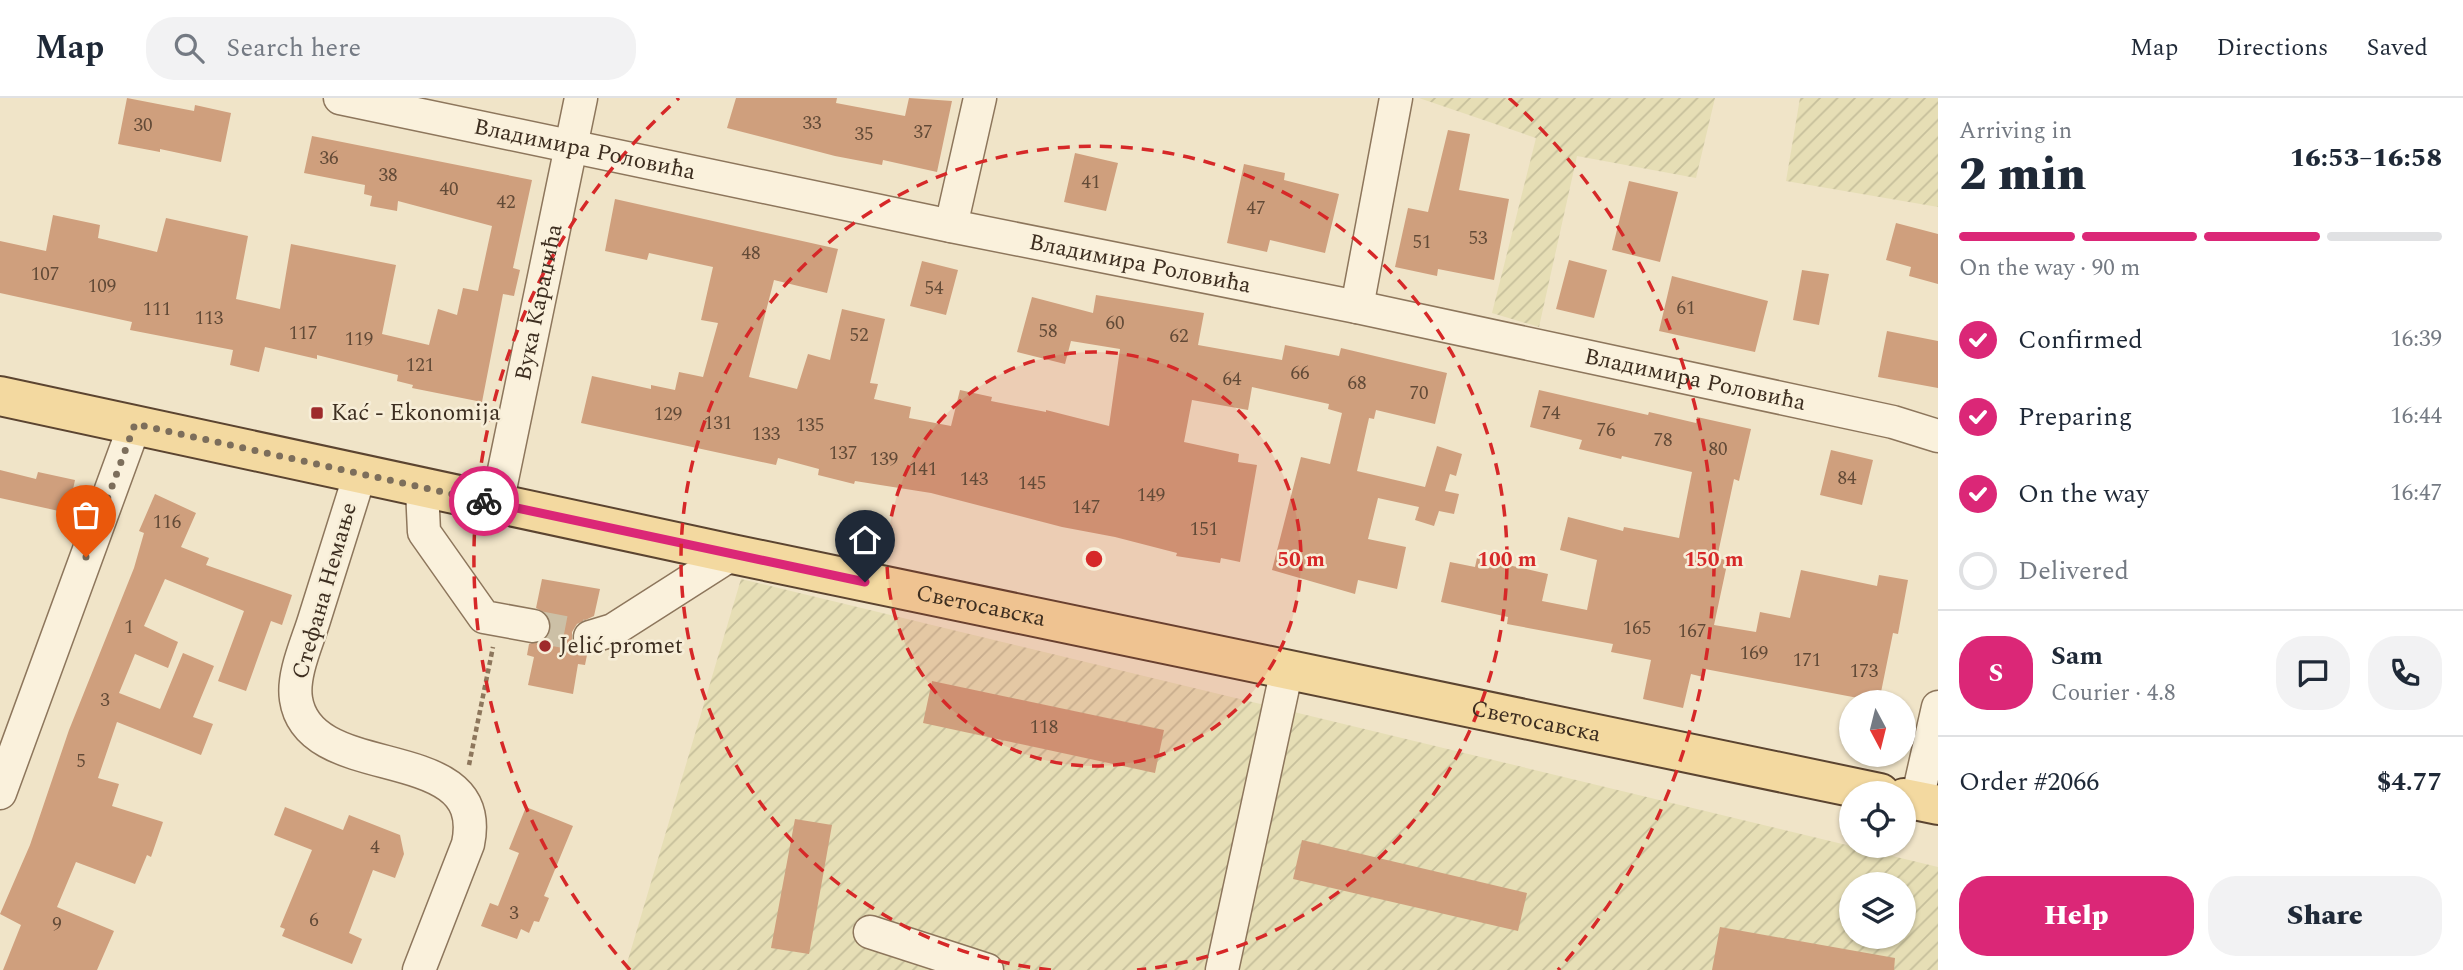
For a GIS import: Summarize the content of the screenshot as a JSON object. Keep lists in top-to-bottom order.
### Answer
{
  "streets": {
    "main road": ["Светосавска"],
    "street": ["Владимира Роловића", "Вука Караџића", "Стефана Немање"]
  },
  "crossings": [
    ["Владимира Роловића", "Вука Караџића"],
    ["Вука Караџића", "Светосавска"],
    ["Стефана Немање", "Светосавска"]
  ],
  "places": {
    "transit": ["Kać - Ekonomija"],
    "other": ["Jelić promet"]
  },
  "house_numbers": [
    "33",
    "30",
    "37",
    "35",
    "36",
    "38",
    "41",
    "40",
    "42",
    "47",
    "53",
    "51",
    "48",
    "107",
    "109",
    "54",
    "61",
    "111",
    "113",
    "60",
    "58",
    "117",
    "52",
    "62",
    "119",
    "121",
    "66",
    "64",
    "68",
    "70",
    "74",
    "129",
    "131",
    "135",
    "76",
    "133",
    "78",
    "80",
    "137",
    "139",
    "141",
    "84",
    "143",
    "145",
    "149",
    "147",
    "116",
    "151",
    "1",
    "165",
    "167",
    "169",
    "171",
    "173",
    "3",
    "118",
    "5",
    "4",
    "3",
    "6",
    "9"
  ],
  "north": "bottom",
  "page": {
    "header": "Map",
    "search": "Search here",
    "nav": ["Map", "Directions", "Saved"],
    "heading": ["2 min", "Arriving in", "16:53–16:58"],
    "panel": [
      "Sam",
      "Courier · 4.8",
      "Order #2066",
      "$4.77"
    ],
    "bar": "On the way · 90 m",
    "list": [
      ["Confirmed", "16:39"],
      ["Preparing", "16:44"],
      ["On the way", "16:47"],
      "Delivered"
    ],
    "round": "S",
    "buttons": ["Help", "Share"]
  },
  "rings": ["50 m", "100 m", "150 m"]
}
